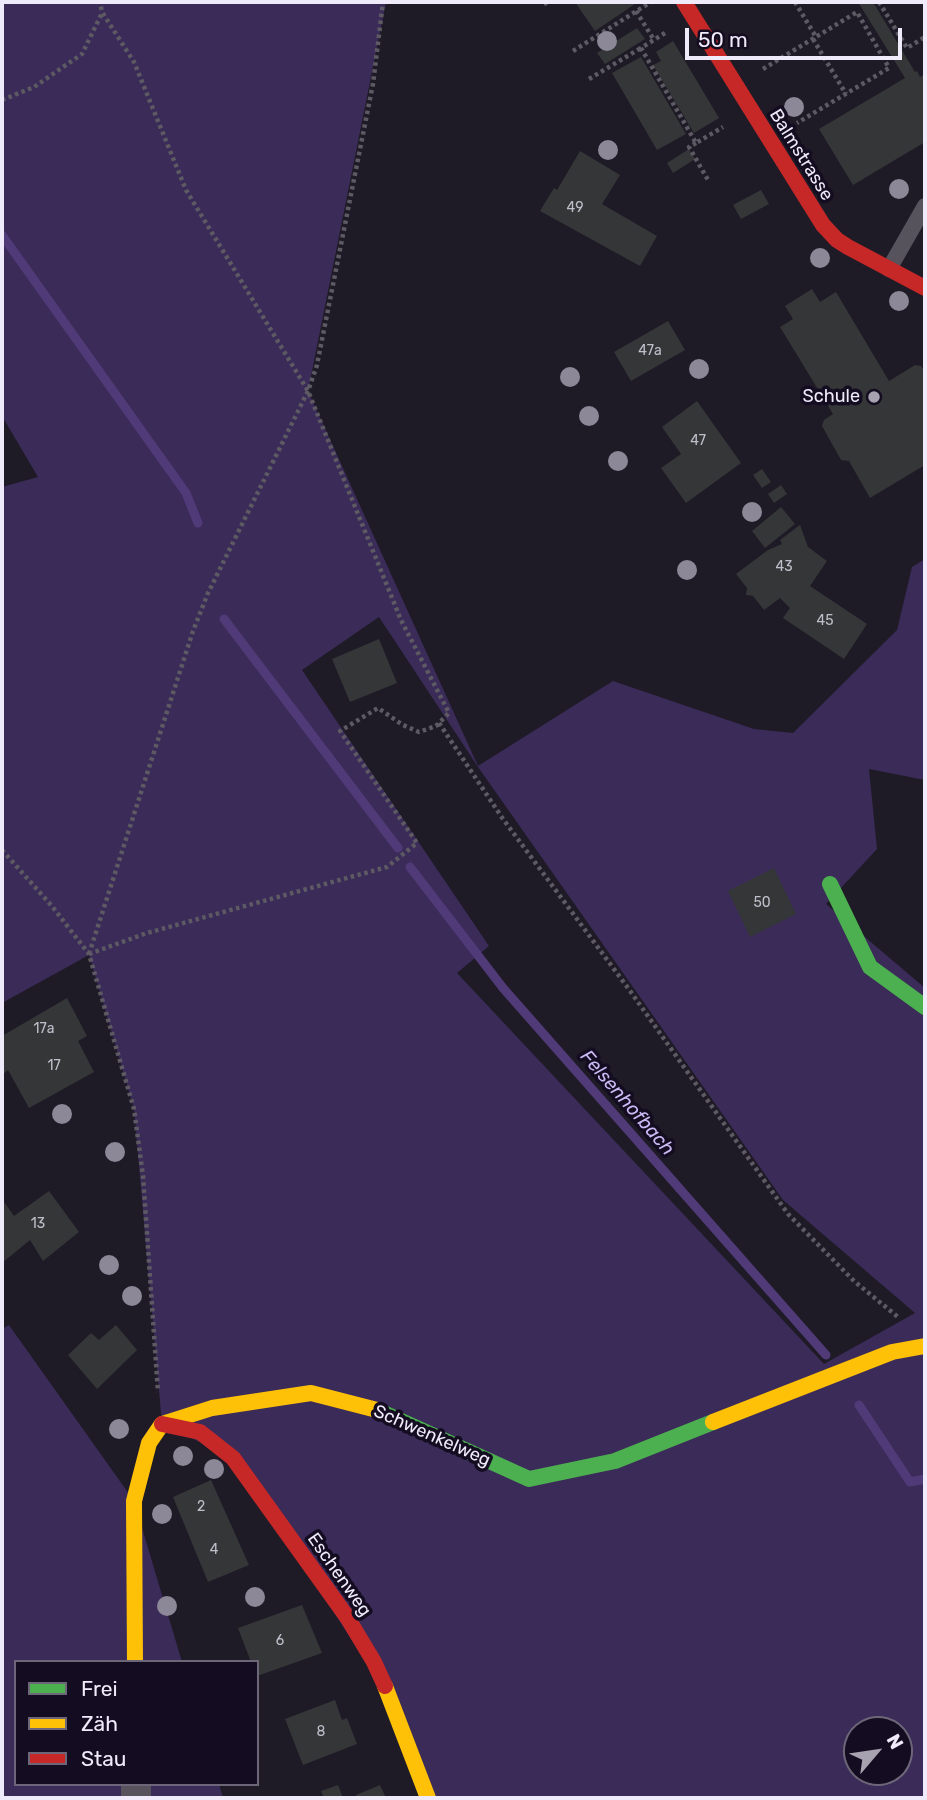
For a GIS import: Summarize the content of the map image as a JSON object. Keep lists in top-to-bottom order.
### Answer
{
  "streets": {
    "street": ["Balmstrasse", "Schwenkelweg", "Eschenweg"]
  },
  "crossings": [
    ["Schwenkelweg", "Eschenweg"]
  ],
  "water": ["Felsenhofbach"],
  "places": ["Schule"],
  "house_numbers": [
    "49",
    "47a",
    "47",
    "43",
    "45",
    "50",
    "17a",
    "17",
    "13",
    "2",
    "4",
    "6",
    "8"
  ],
  "legend": ["Frei", "Zäh", "Stau"],
  "scale_bar": "50 m",
  "north": "top right"
}
